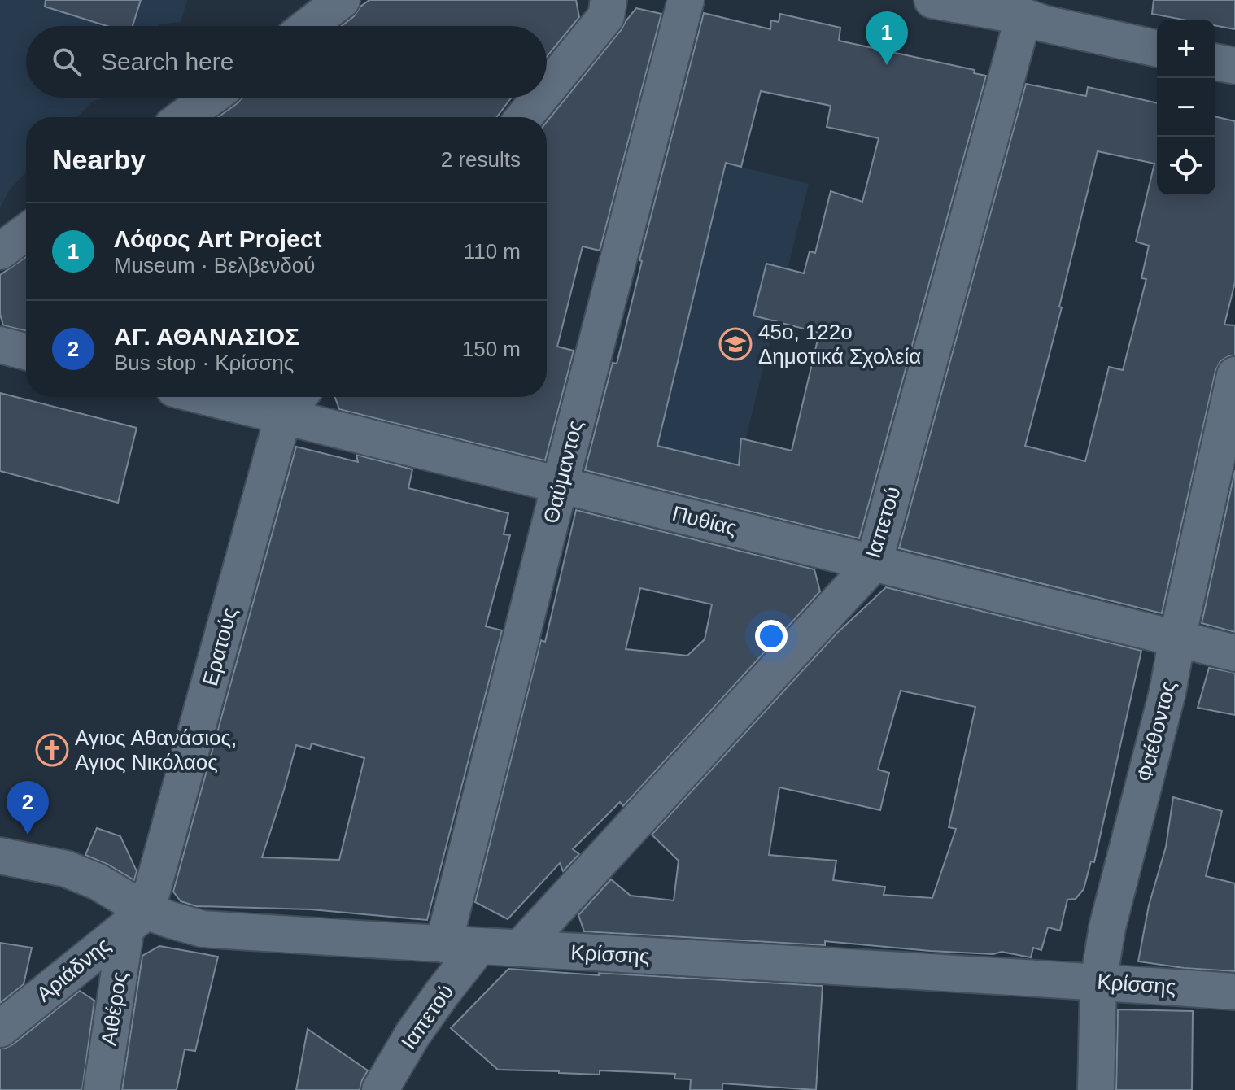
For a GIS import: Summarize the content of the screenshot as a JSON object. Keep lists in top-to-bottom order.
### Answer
{
  "streets": {
    "street": [
      "Θαύμαντος",
      "Πυθίας",
      "Ιαπετού",
      "Ερατούς",
      "Φαέθοντος",
      "Κρίσσης",
      "Αριάδνης",
      "Αιθέρος"
    ]
  },
  "crossings": [
    ["Θαύμαντος", "Πυθίας"],
    ["Θαύμαντος", "Κρίσσης"],
    ["Πυθίας", "Ιαπετού"],
    ["Πυθίας", "Ερατούς"],
    ["Πυθίας", "Φαέθοντος"],
    ["Ιαπετού", "Κρίσσης"],
    ["Ερατούς", "Κρίσσης"],
    ["Ερατούς", "Αριάδνης"],
    ["Ερατούς", "Αιθέρος"],
    ["Φαέθοντος", "Κρίσσης"],
    ["Κρίσσης", "Αριάδνης"],
    ["Κρίσσης", "Αιθέρος"],
    ["Αριάδνης", "Αιθέρος"]
  ],
  "places": {
    "school or university": ["45ο, 122ο Δημοτικά Σχολεία"],
    "church": ["Αγιος Αθανάσιος, Αγιος Νικόλαος"]
  },
  "page": {
    "pins": ["1", "2"],
    "map_buttons": ["+", "−"],
    "search": "Search here",
    "heading": ["Nearby", "2 results"],
    "list": [
      {
        "mark": "1",
        "name": "Λόφος Art Project",
        "note": "Museum · Βελβενδού",
        "value": "110 m"
      },
      {
        "mark": "2",
        "name": "ΑΓ. ΑΘΑΝΑΣΙΟΣ",
        "note": "Bus stop · Κρίσσης",
        "value": "150 m"
      }
    ]
  }
}
